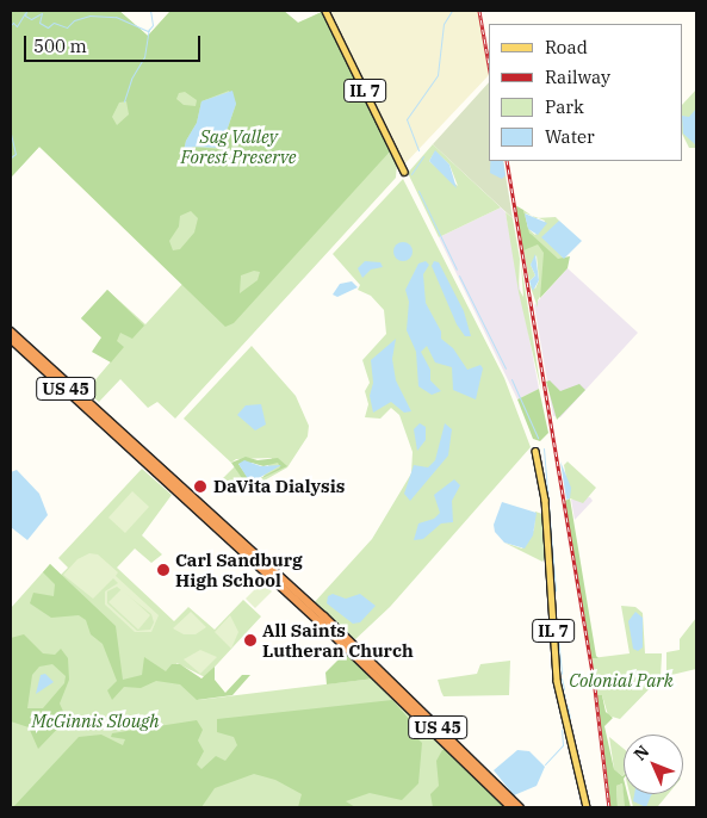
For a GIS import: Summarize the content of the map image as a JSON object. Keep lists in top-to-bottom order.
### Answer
{
  "streets": {
    "highway": ["US 45"],
    "main road": ["IL 7"]
  },
  "parks": ["Sag Valley Forest Preserve", "Colonial Park", "McGinnis Slough"],
  "places": ["DaVita Dialysis", "Carl Sandburg High School", "All Saints Lutheran Church"],
  "legend": [
    "Road",
    "Railway",
    "Park",
    "Water"
  ],
  "scale_bar": "500 m",
  "north": "top left"
}
